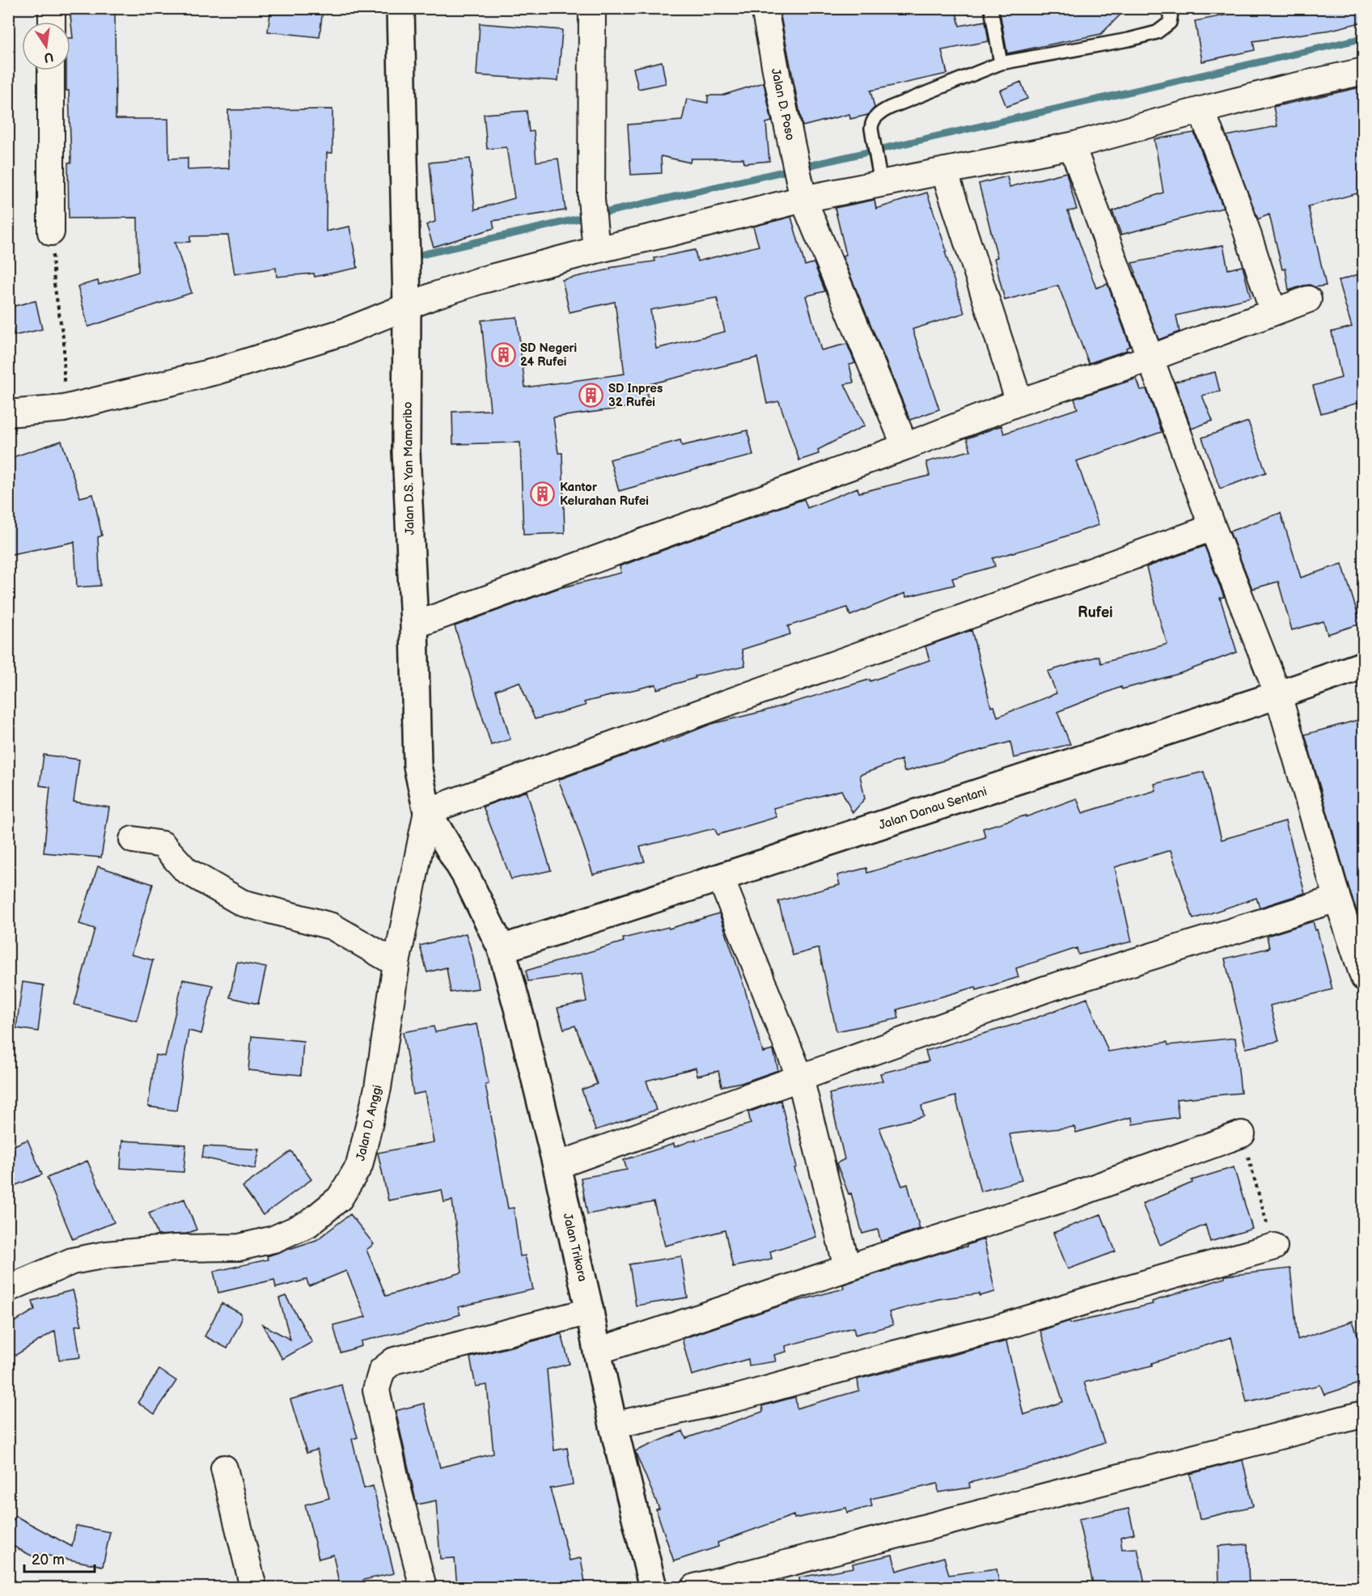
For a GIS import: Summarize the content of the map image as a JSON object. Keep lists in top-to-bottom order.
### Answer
{
  "streets": {
    "street": [
      "Jalan D. Poso",
      "Jalan D.S. Yan Mamoribo",
      "Jalan Danau Sentani",
      "Jalan D. Anggi",
      "Jalan Trikora"
    ]
  },
  "crossings": [
    ["Jalan D.S. Yan Mamoribo", "Jalan D. Anggi"],
    ["Jalan D.S. Yan Mamoribo", "Jalan Trikora"],
    ["Jalan Danau Sentani", "Jalan Trikora"]
  ],
  "districts": ["Rufei"],
  "places": {
    "building": ["SD Negeri 24 Rufei", "SD Inpres 32 Rufei", "Kantor Kelurahan Rufei"]
  },
  "scale_bar": "20 m",
  "north": "bottom"
}
